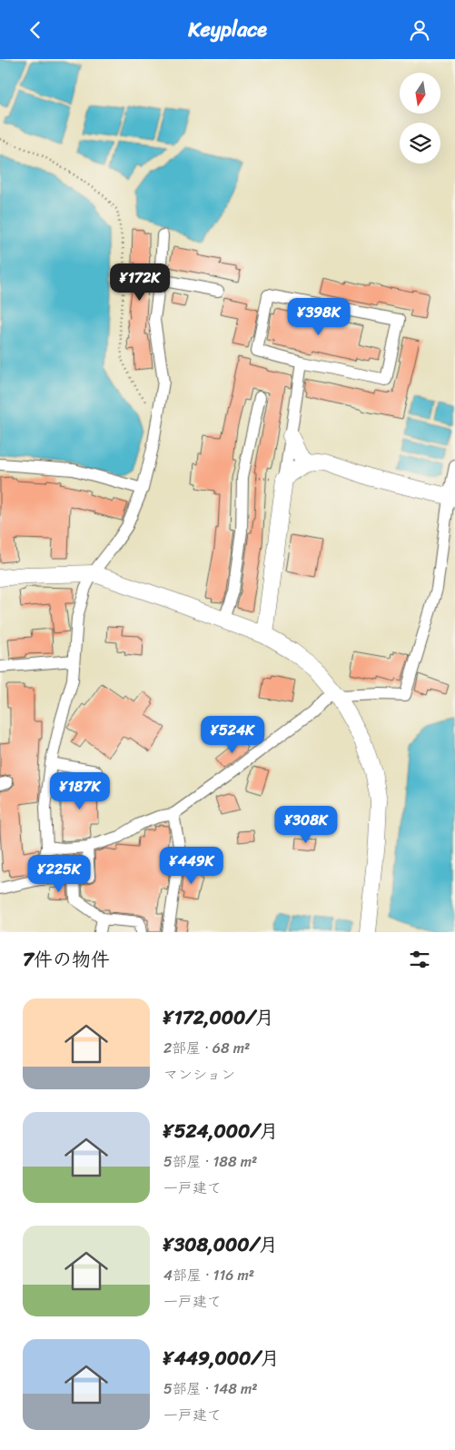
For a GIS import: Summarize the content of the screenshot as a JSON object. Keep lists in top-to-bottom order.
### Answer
{
  "north": "bottom",
  "page": {
    "header": "Keyplace",
    "price": [
      "¥172K",
      "¥398K",
      "¥524K",
      "¥187K",
      "¥308K",
      "¥449K",
      "¥225K"
    ],
    "heading": "7件の物件",
    "list": [
      {
        "name": "¥172,000/月",
        "note": "2部屋 · 68 m² · マンション"
      },
      {
        "name": "¥524,000/月",
        "note": "5部屋 · 188 m² · 一戸建て"
      },
      {
        "name": "¥308,000/月",
        "note": "4部屋 · 116 m² · 一戸建て"
      },
      {
        "name": "¥449,000/月",
        "note": "5部屋 · 148 m² · 一戸建て"
      }
    ]
  }
}
